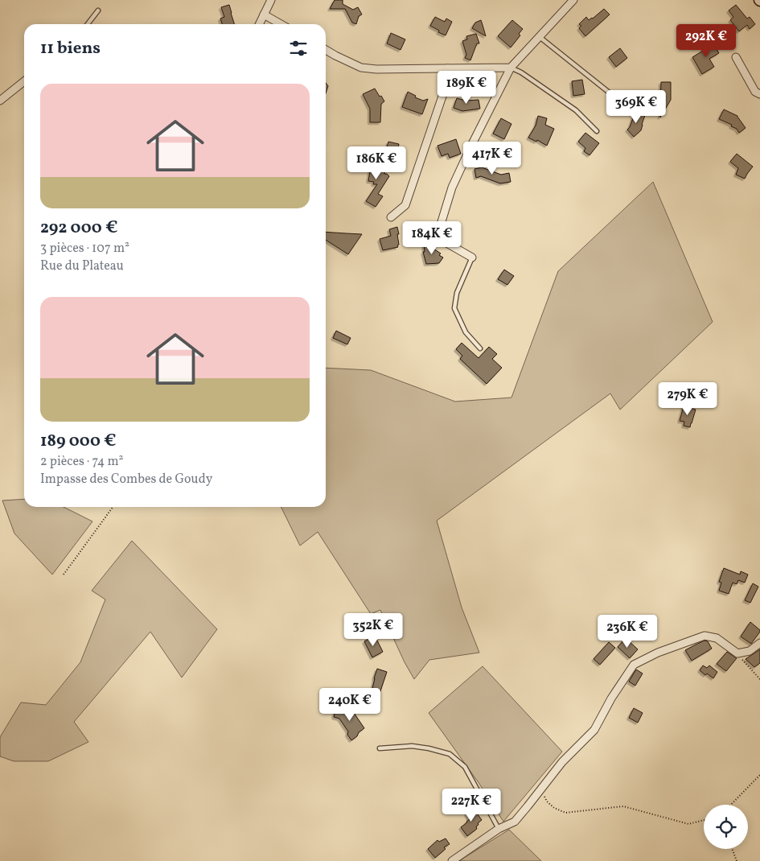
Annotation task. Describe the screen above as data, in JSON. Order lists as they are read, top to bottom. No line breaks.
{"page":{"price":["292K €","189K €","369K €","417K €","186K €","184K €","279K €","352K €","236K €","240K €","227K €"],"heading":"11 biens","list":[{"name":"292 000 €","note":"3 pièces · 107 m² · Rue du Plateau"},{"name":"189 000 €","note":"2 pièces · 74 m² · Impasse des Combes de Goudy"}]}}
